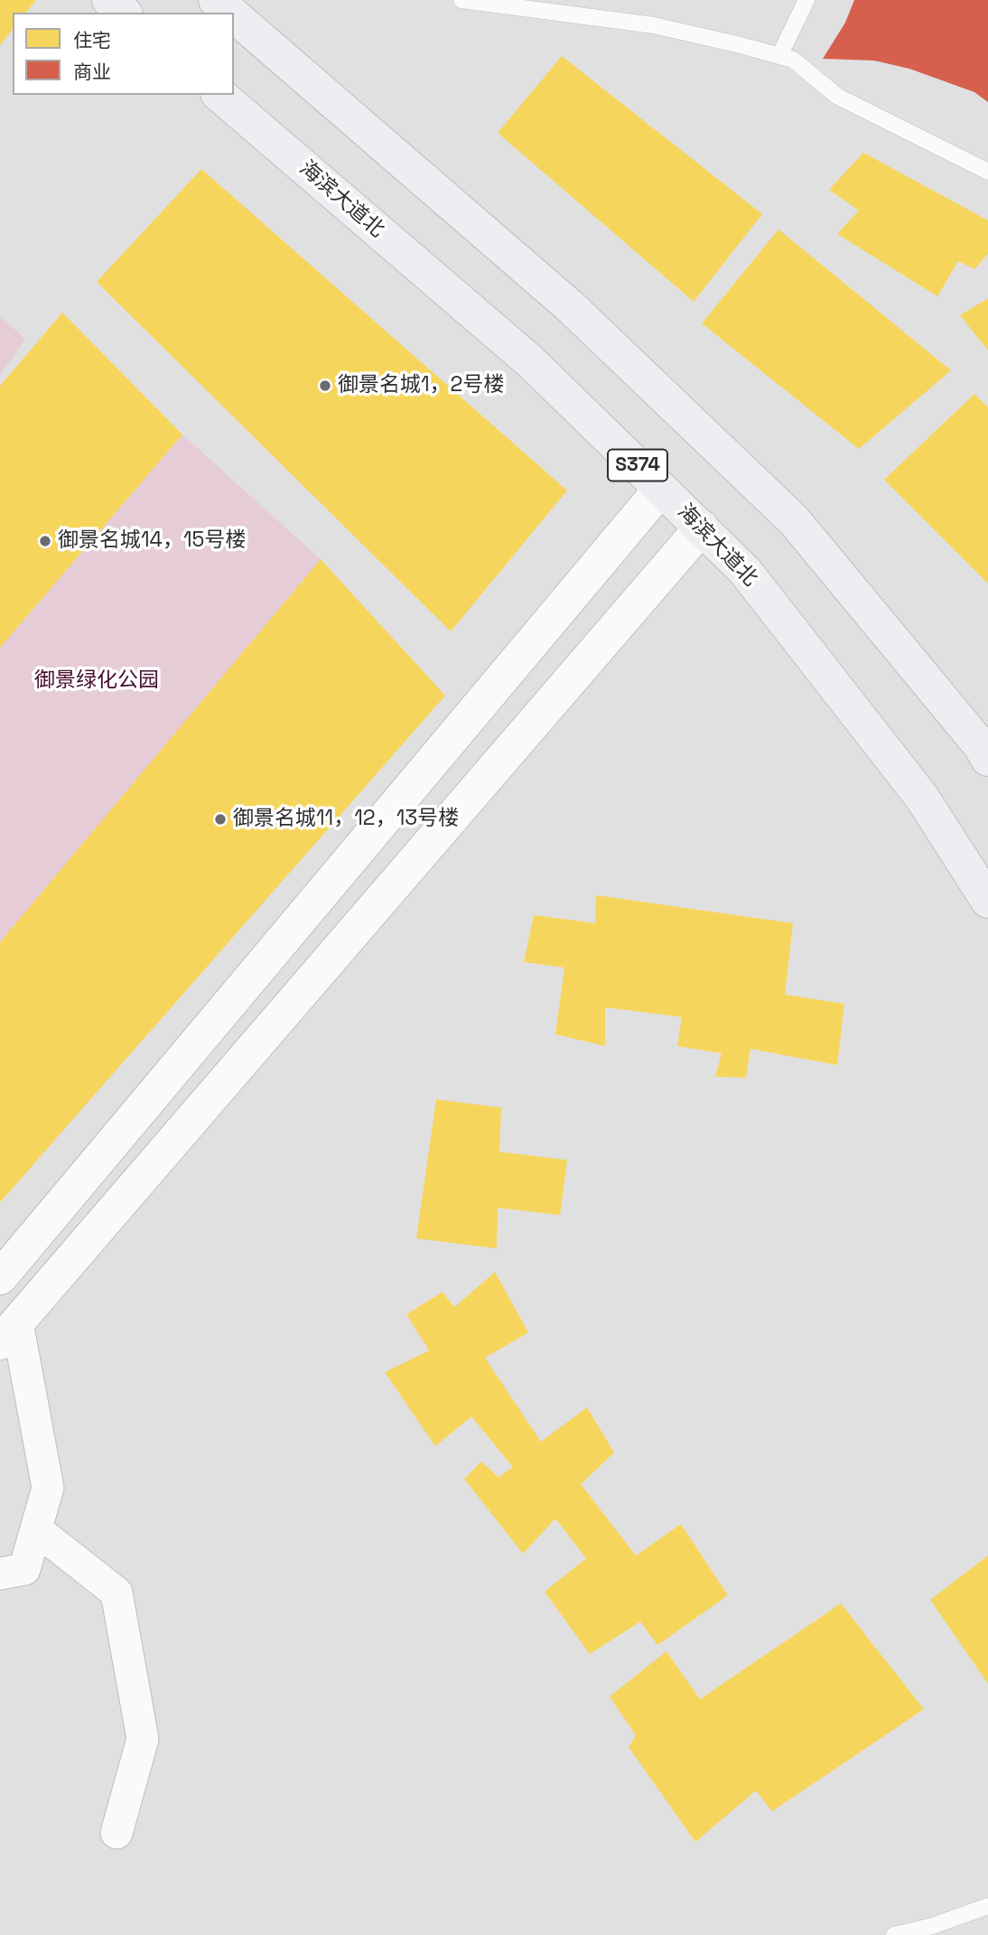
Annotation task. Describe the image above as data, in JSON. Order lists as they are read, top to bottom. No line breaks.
{"streets":{"main road":["海滨大道北","S374"]},"parks":["御景绿化公园"],"places":["御景名城1，2号楼","御景名城14，15号楼","御景名城11，12，13号楼"],"legend":["住宅","商业"]}
